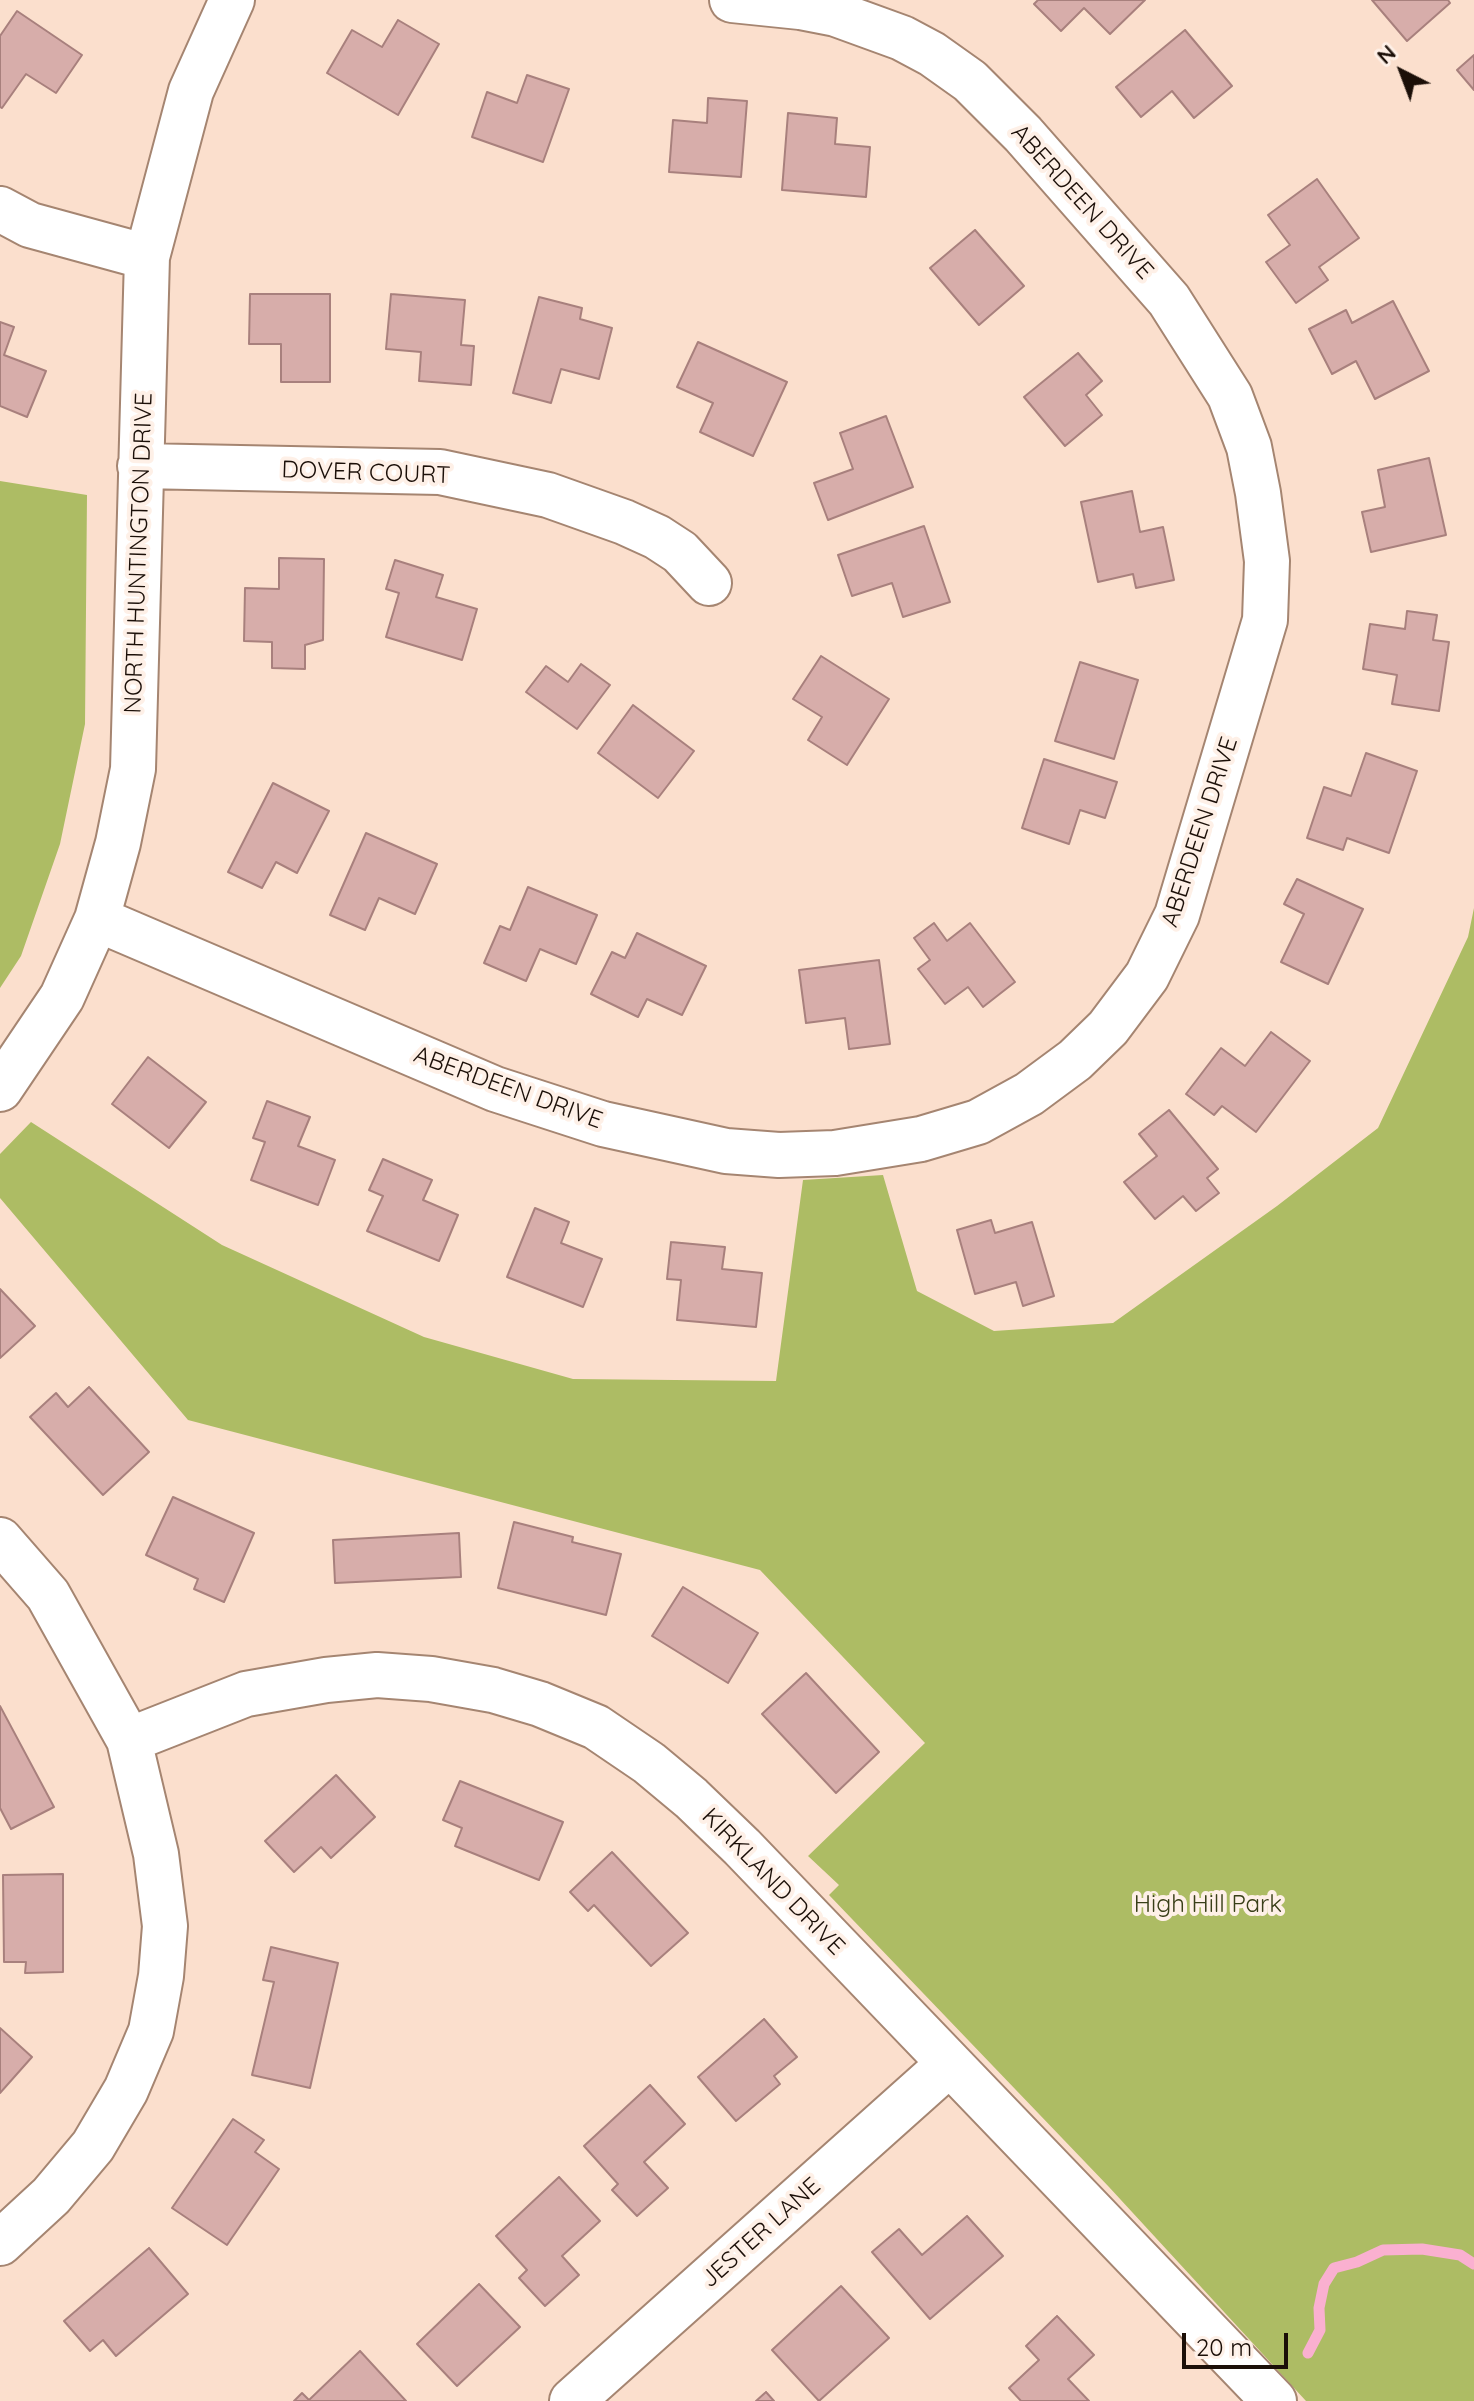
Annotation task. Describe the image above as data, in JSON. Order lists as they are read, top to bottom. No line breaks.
{"streets":{"street":["ABERDEEN DRIVE","DOVER COURT","NORTH HUNTINGTON DRIVE","KIRKLAND DRIVE","JESTER LANE"]},"crossings":[["ABERDEEN DRIVE","NORTH HUNTINGTON DRIVE"],["DOVER COURT","NORTH HUNTINGTON DRIVE"],["KIRKLAND DRIVE","JESTER LANE"]],"parks":["High Hill Park"],"scale_bar":"20 m","north":"top left"}
